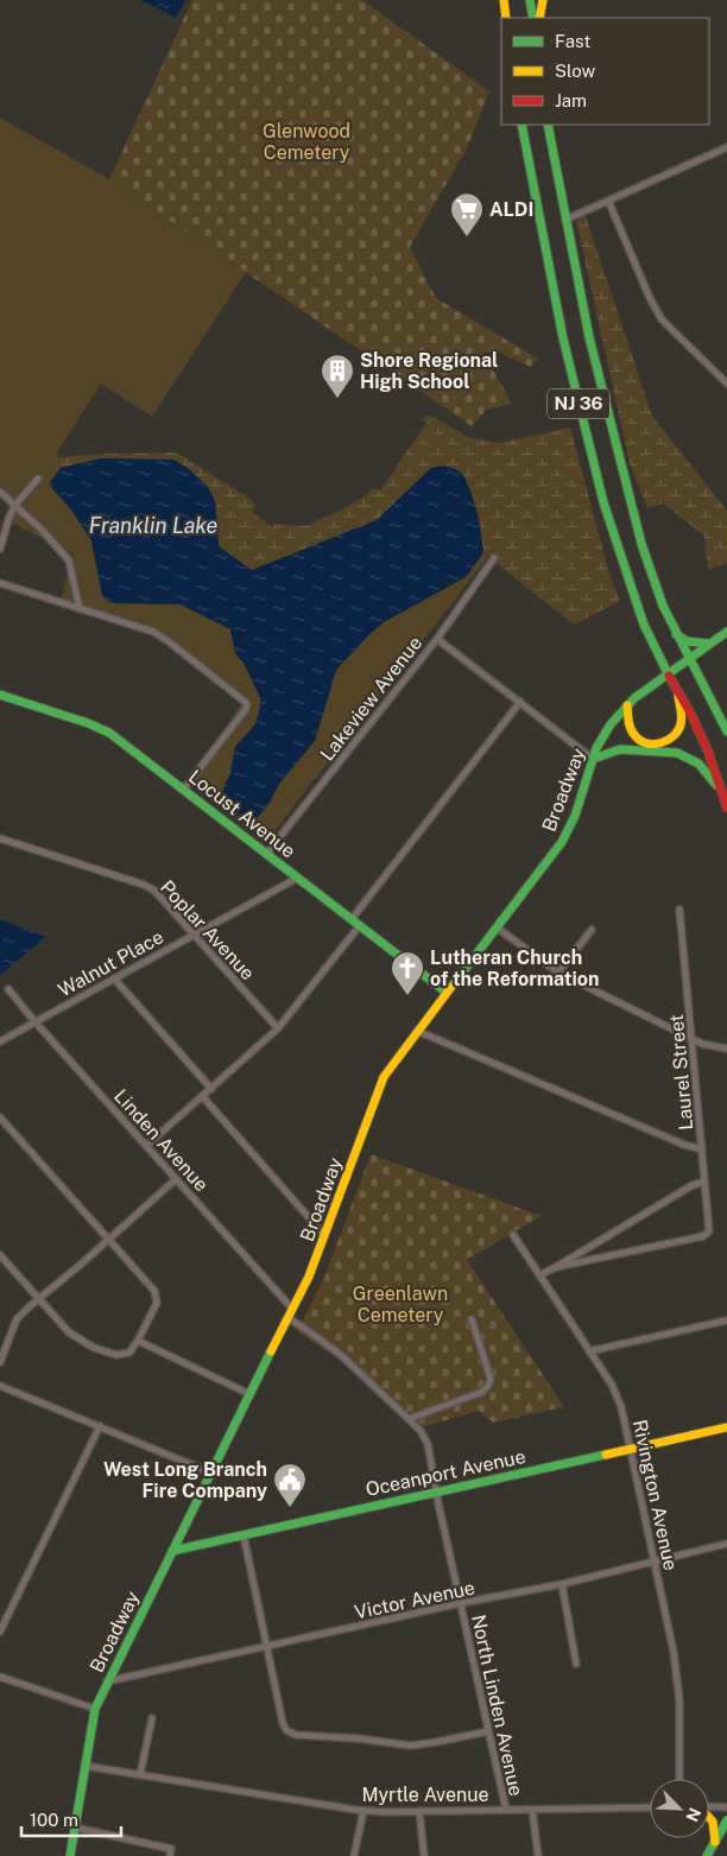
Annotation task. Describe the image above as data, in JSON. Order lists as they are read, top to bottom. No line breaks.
{"streets":{"main road":["NJ 36","Broadway","Locust Avenue","Oceanport Avenue"],"street":["Lakeview Avenue","Poplar Avenue","Walnut Place","Laurel Street","Linden Avenue","Rivington Avenue","Victor Avenue","North Linden Avenue","Myrtle Avenue"]},"crossings":[["NJ 36","Broadway"],["Lakeview Avenue","Locust Avenue"],["Broadway","Locust Avenue"],["Broadway","Linden Avenue"],["Broadway","Oceanport Avenue"],["Broadway","Victor Avenue"],["Broadway","North Linden Avenue"],["Broadway","Myrtle Avenue"],["Locust Avenue","Walnut Place"],["Poplar Avenue","Walnut Place"],["Walnut Place","Linden Avenue"],["Linden Avenue","North Linden Avenue"],["Oceanport Avenue","Rivington Avenue"],["Oceanport Avenue","North Linden Avenue"],["Rivington Avenue","Victor Avenue"],["Victor Avenue","North Linden Avenue"],["North Linden Avenue","Myrtle Avenue"]],"water":["Franklin Lake"],"parks":["Glenwood Cemetery","Greenlawn Cemetery"],"places":{"supermarket":["ALDI"],"building":["Shore Regional High School"],"church":["Lutheran Church of the Reformation"],"public building":["West Long Branch Fire Company"]},"legend":["Fast","Slow","Jam"],"scale_bar":"100 m","north":"bottom right"}
